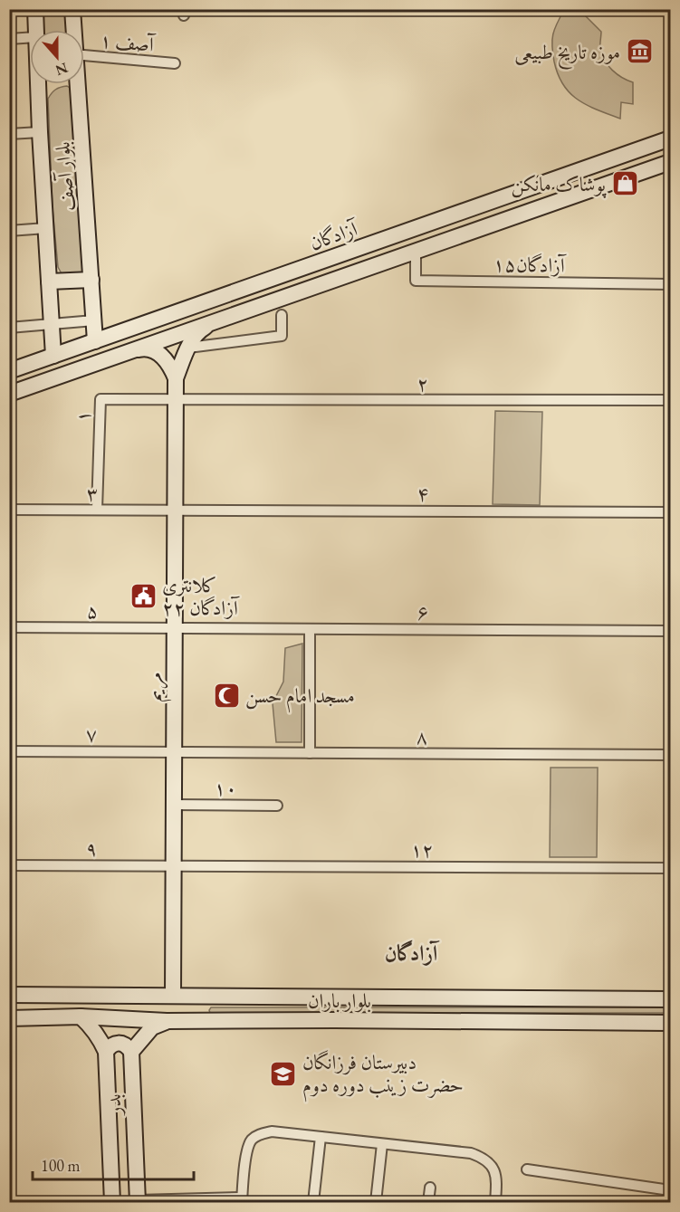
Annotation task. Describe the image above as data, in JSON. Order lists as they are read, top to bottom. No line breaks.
{"streets":{"street":["۱ آصف","بلوار آصف","آزادگان","آزادگان۱۵","۲","۱","۳","۴","۵","۶","مریم","۷","۸","۱۰","۹","۱۲","بلوار باران","بدر"]},"crossings":[["بلوار آصف","آزادگان"],["آزادگان","آزادگان۱۵"],["۲","۱"],["۲","مریم"],["۱","۳"],["۱","مریم"],["۳","۴"],["۳","مریم"],["۴","مریم"],["۵","۶"],["۵","مریم"],["۶","مریم"],["مریم","۷"],["مریم","۸"],["مریم","۱۰"],["مریم","۹"],["مریم","۱۲"],["مریم","بلوار باران"],["۷","۸"],["۹","۱۲"],["بلوار باران","بدر"]],"districts":["آزادگان"],"places":{"museum":["موزه تاریخ طبیعی"],"shop":["پوشاک مانکن"],"public building":["کلانتری ۲۲ آزادگان"],"mosque":["مسجد امام حسن"],"school or university":["دبیرستان فرزانگان حضرت زینب دوره دوم"]},"scale_bar":"100 m","north":"bottom"}
